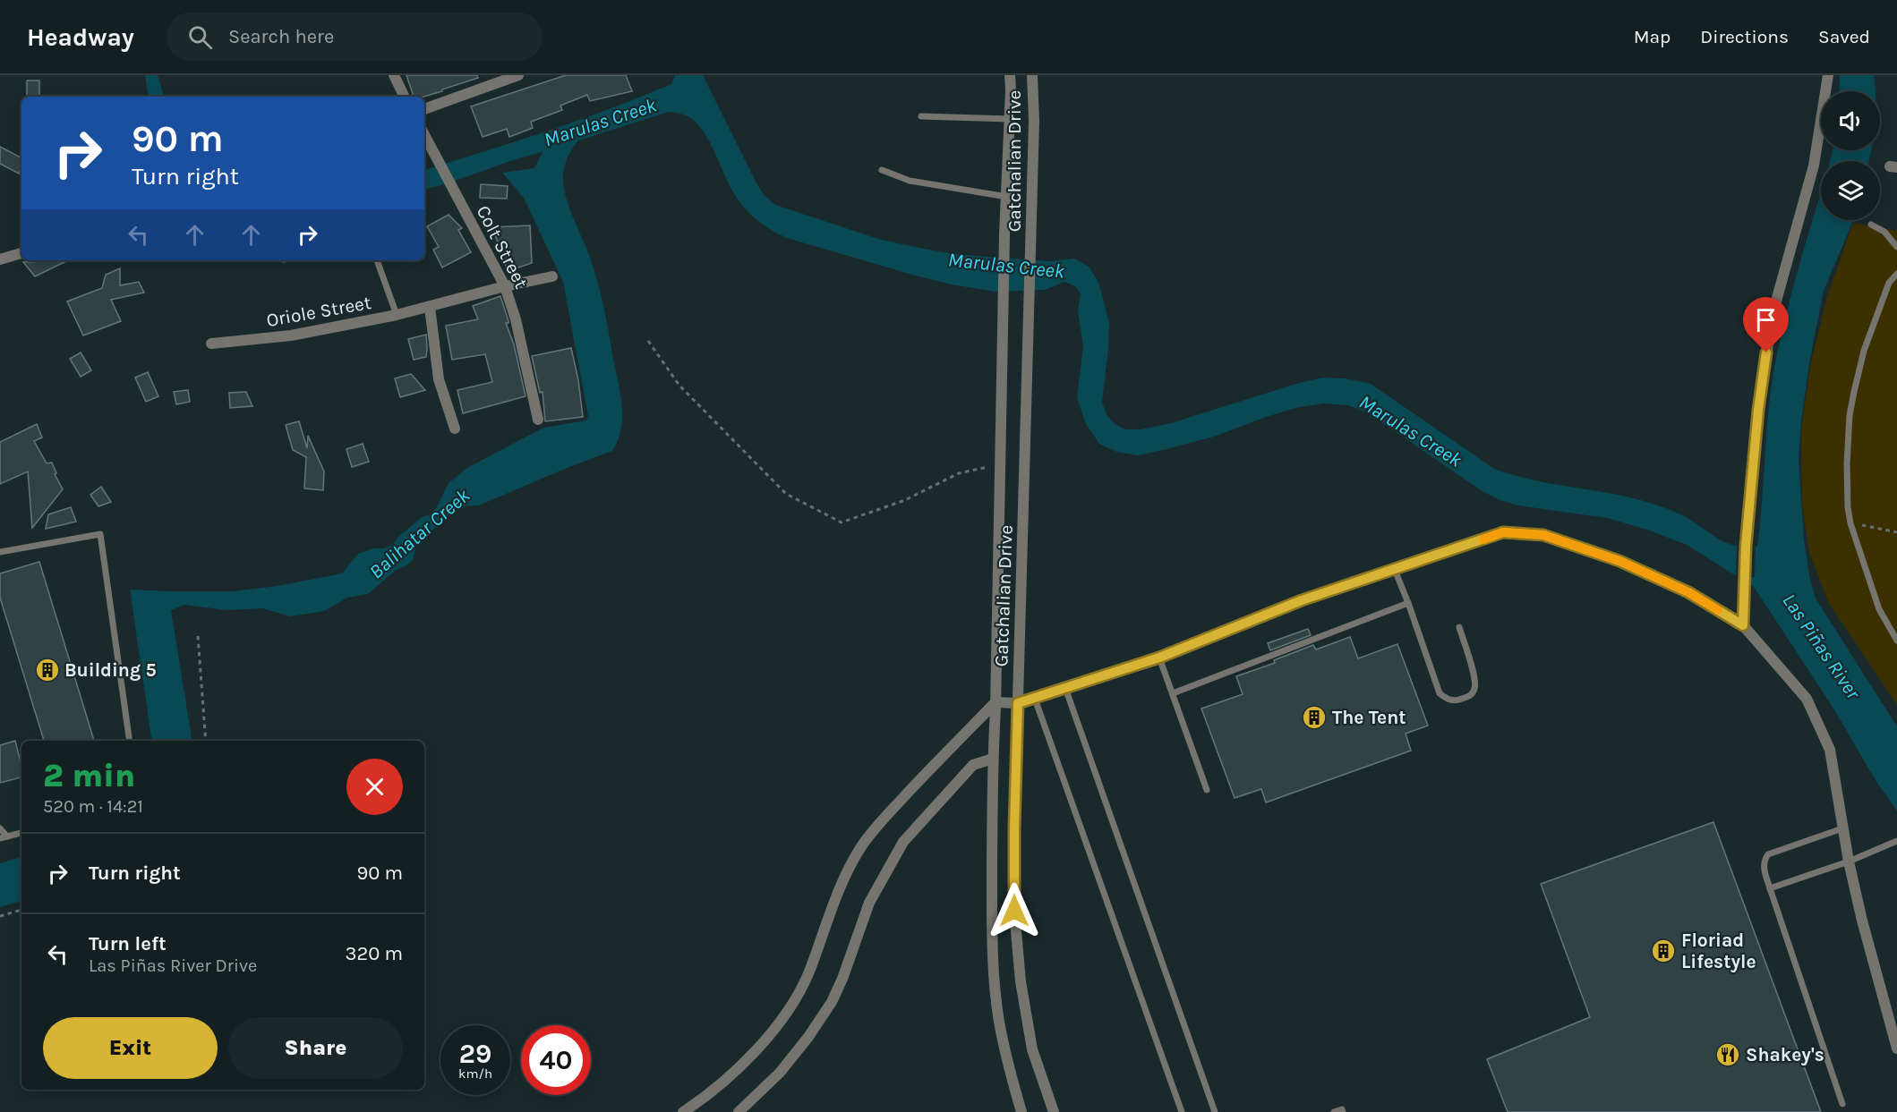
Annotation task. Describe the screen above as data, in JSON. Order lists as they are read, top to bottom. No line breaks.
{"streets":{"street":["Gatchalian Drive","Colt Street","Oriole Street"]},"crossings":[["Colt Street","Oriole Street"]],"water":["Marulas Creek","Balihatar Creek","Las Piñas River"],"places":{"building":["Building 5","The Tent","Floriad Lifestyle"],"restaurant":["Shakey's"]},"page":{"header":"Headway","search":"Search here","nav":["Map","Directions","Saved"],"turn":["90 m","Turn right"],"heading":["2 min","520 m · 14:21"],"list":[{"name":"Turn right","value":"90 m"},{"name":"Turn left","note":"Las Piñas River Drive","value":"320 m"}],"buttons":["Exit","Share"],"speed":"29 km/h","limit":"40"}}
